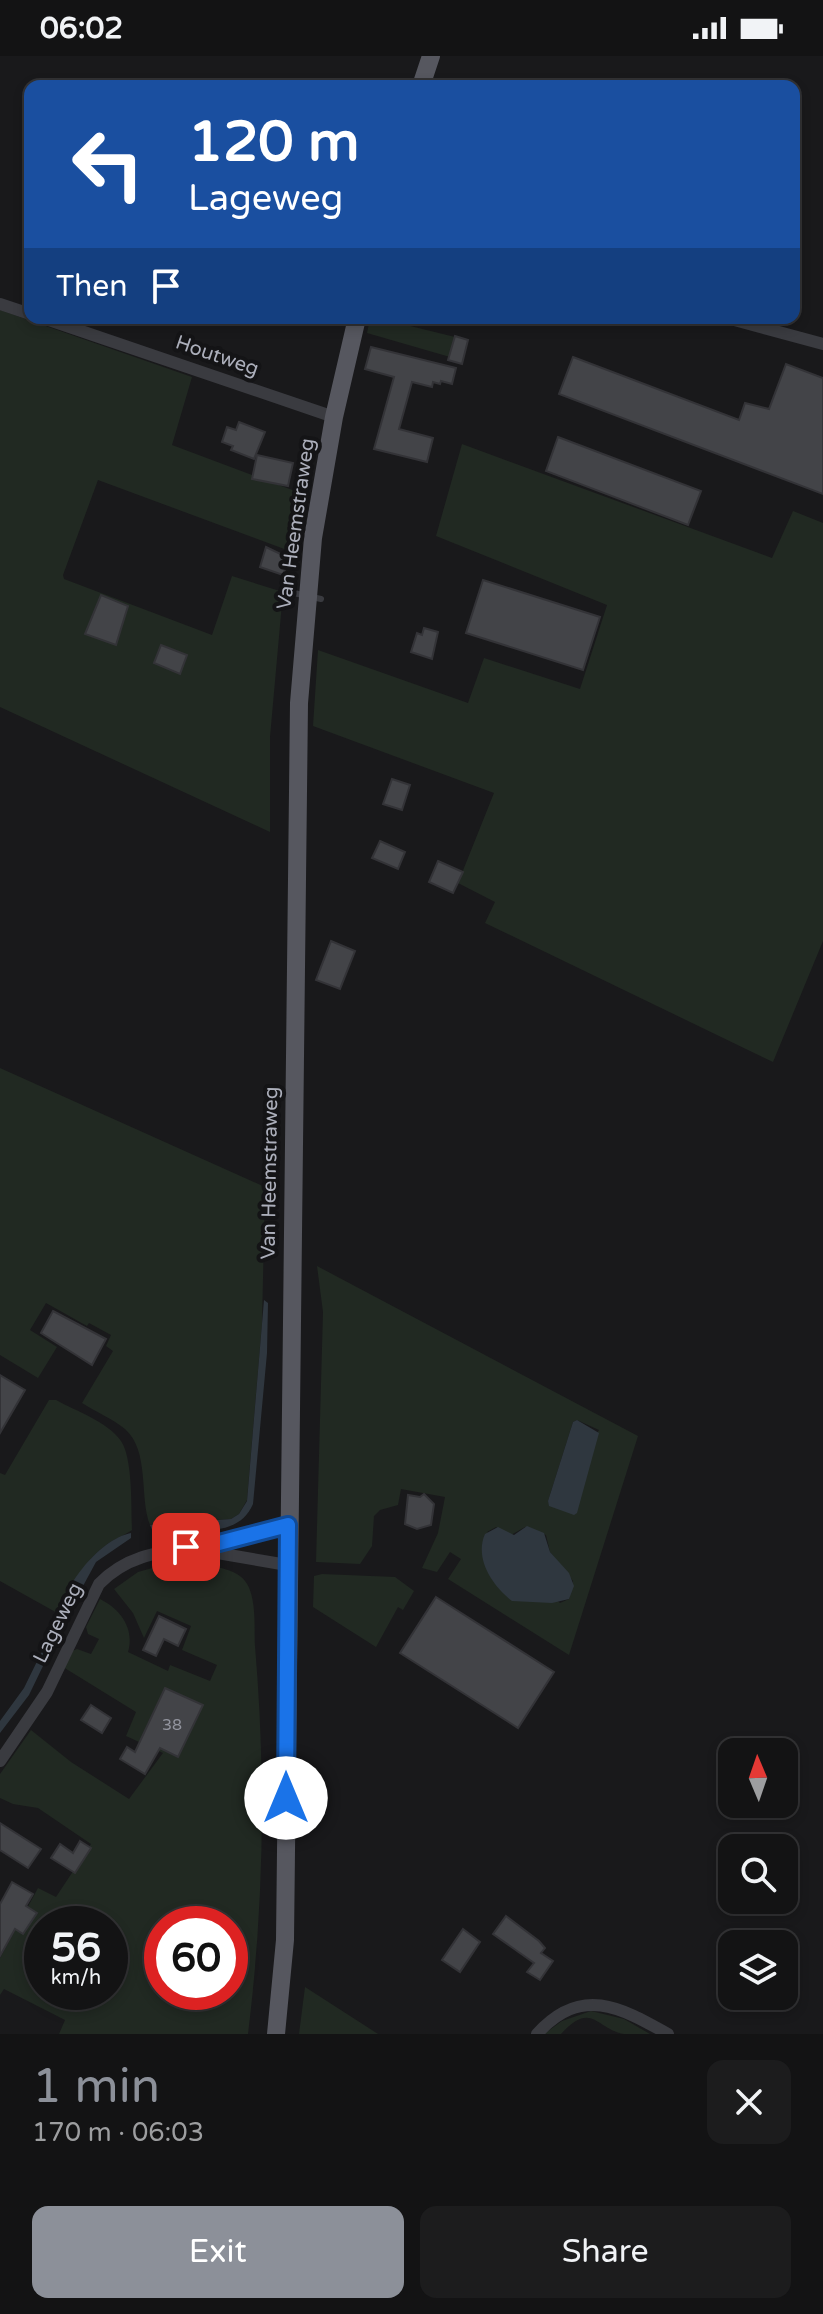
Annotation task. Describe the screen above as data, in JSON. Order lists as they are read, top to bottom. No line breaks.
{"streets":{"main road":["Van Heemstraweg"],"street":["Houtweg","Lageweg"]},"crossings":[["Houtweg","Van Heemstraweg"],["Van Heemstraweg","Lageweg"]],"house_numbers":["38"],"north":"top","page":{"status":"06:02","turn":["120 m","Lageweg"],"then":"Then","speed":"56 km/h","limit":"60","heading":["1 min","170 m · 06:03"],"buttons":["Exit","Share"]}}
